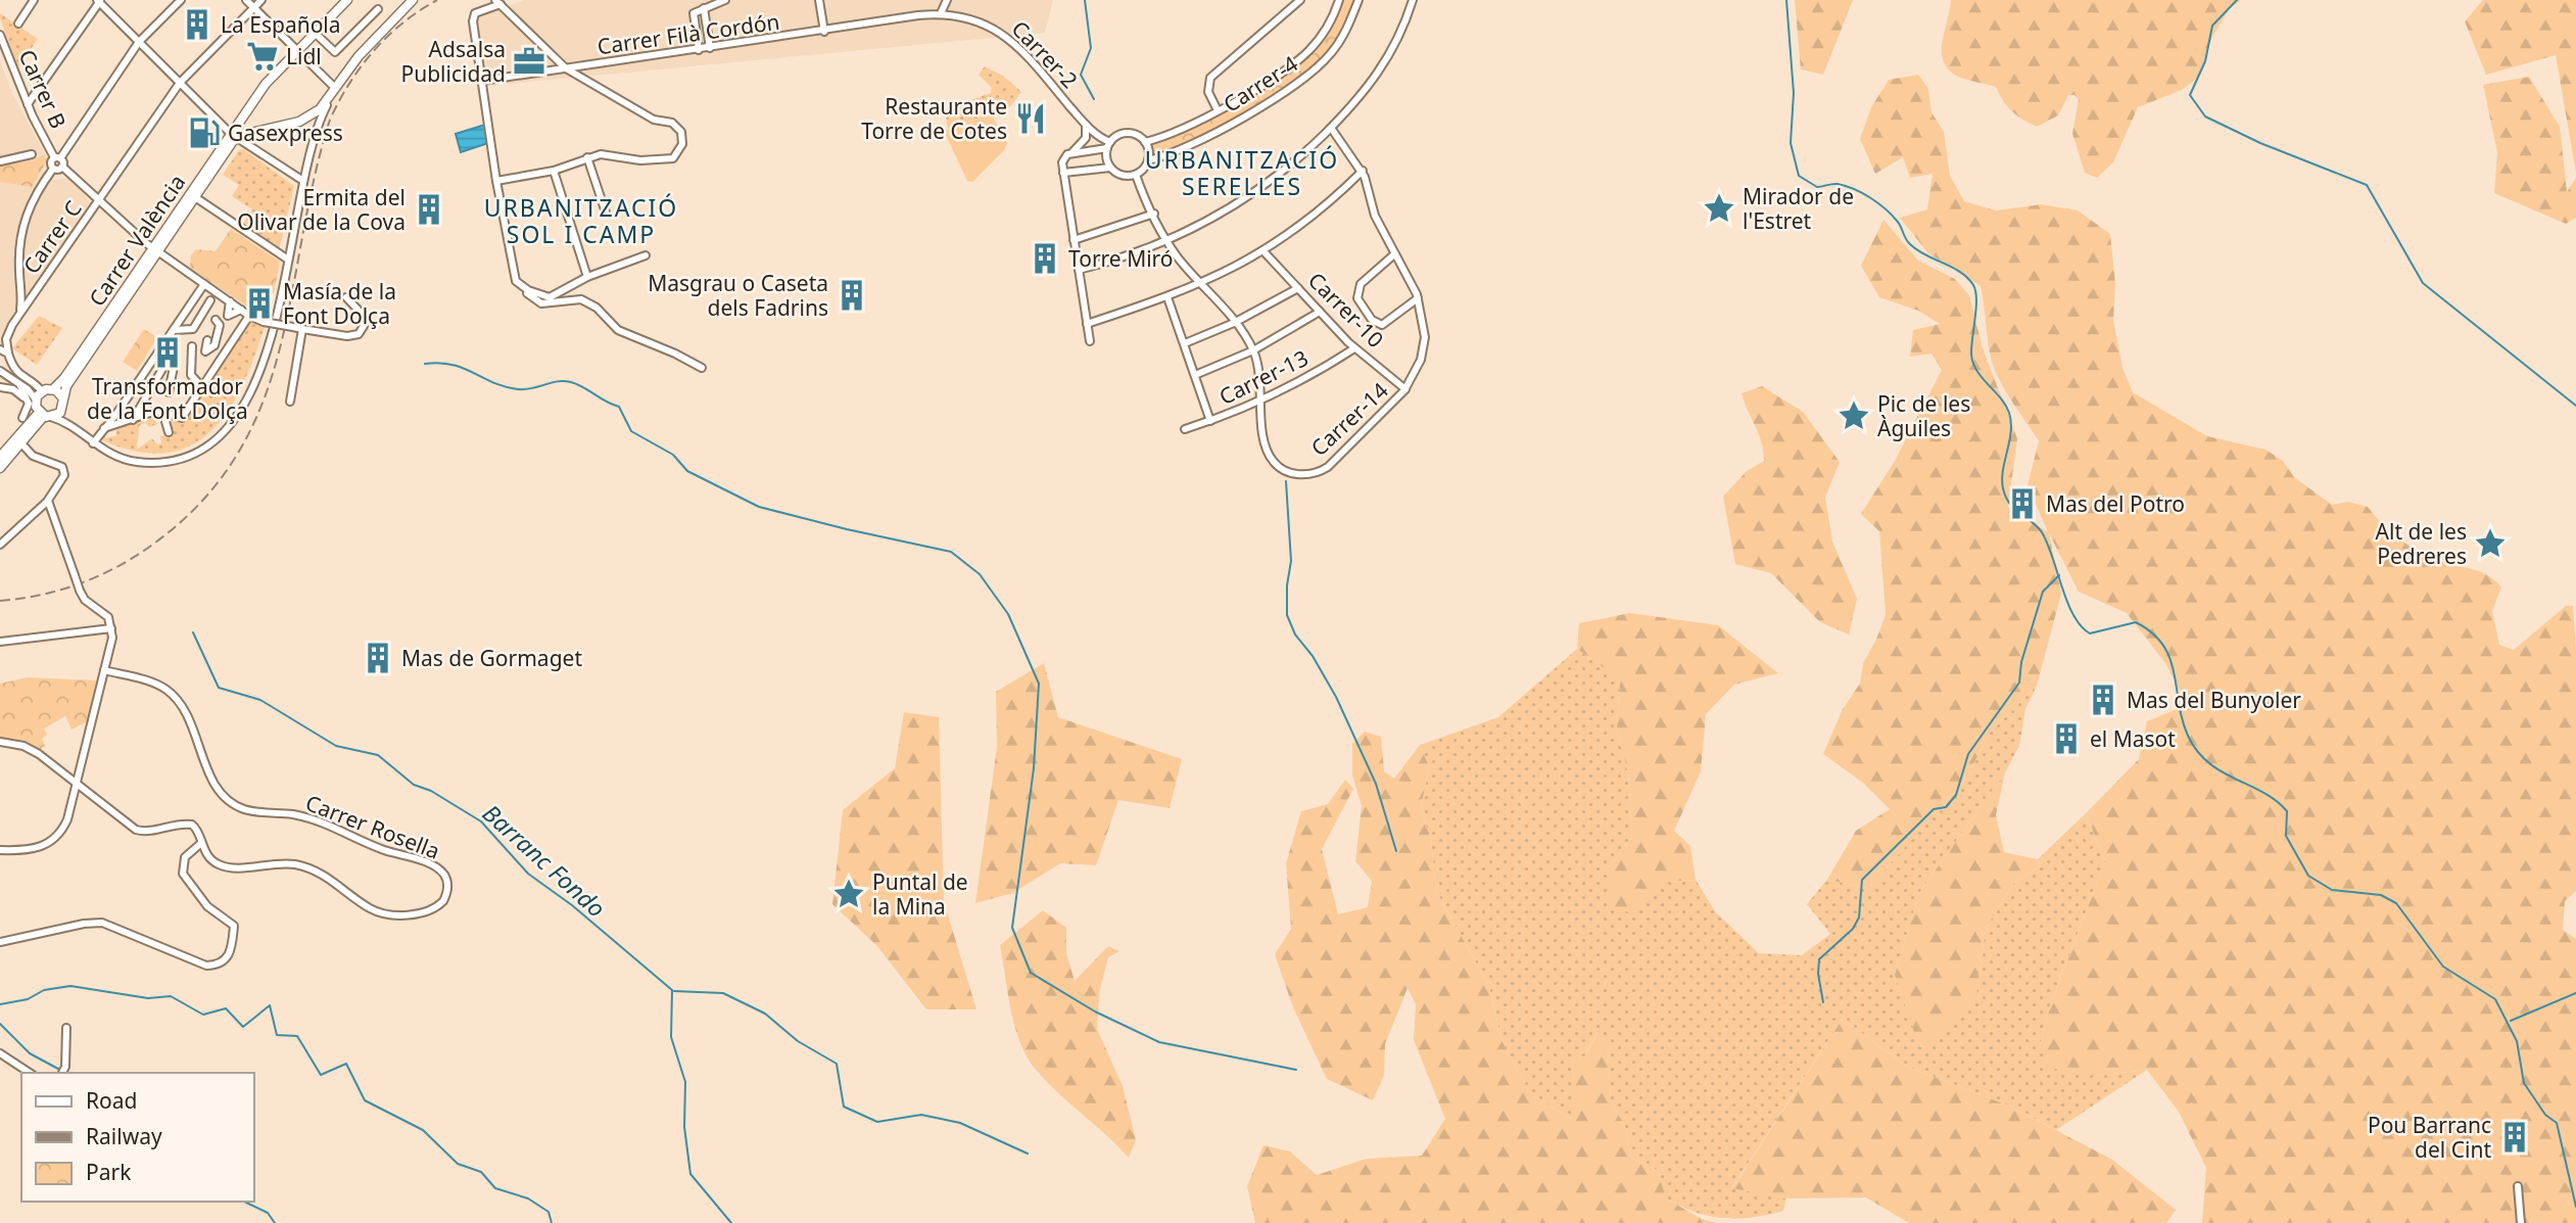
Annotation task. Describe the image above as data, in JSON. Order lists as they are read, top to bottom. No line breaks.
{"streets":{"main road":["Carrer València"],"street":["Carrer Filà Cordón","Carrer-2","Carrer-4","Carrer B","Carrer C","Carrer-10","Carrer-13","Carrer-14","Carrer Rosella"]},"crossings":[["Carrer Filà Cordón","Carrer-2"],["Carrer-2","Carrer-4"],["Carrer-2","Carrer-14"],["Carrer-4","Carrer-14"],["Carrer-10","Carrer-13"],["Carrer-10","Carrer-14"],["Carrer-13","Carrer-14"]],"districts":["URBANITZACIÓ SERELLES","URBANITZACIÓ SOL I CAMP"],"water":["Barranc Fondo"],"places":{"building":["La Española","Ermita del Olivar de la Cova","Torre Miró","Masgrau o Caseta dels Fadrins","Masía de la Font Dolça","Transformador de la Font Dolça","Mas del Potro","Mas de Gormaget","Mas del Bunyoler","el Masot","Pou Barranc del Cint"],"supermarket":["Lidl"],"office":["Adsalsa Publicidad"],"restaurant":["Restaurante Torre de Cotes"],"fuel station":["Gasexpress"],"place":["Mirador de l'Estret","Pic de les Àguiles","Alt de les Pedreres","Puntal de la Mina"]},"legend":["Road","Railway","Park"]}
